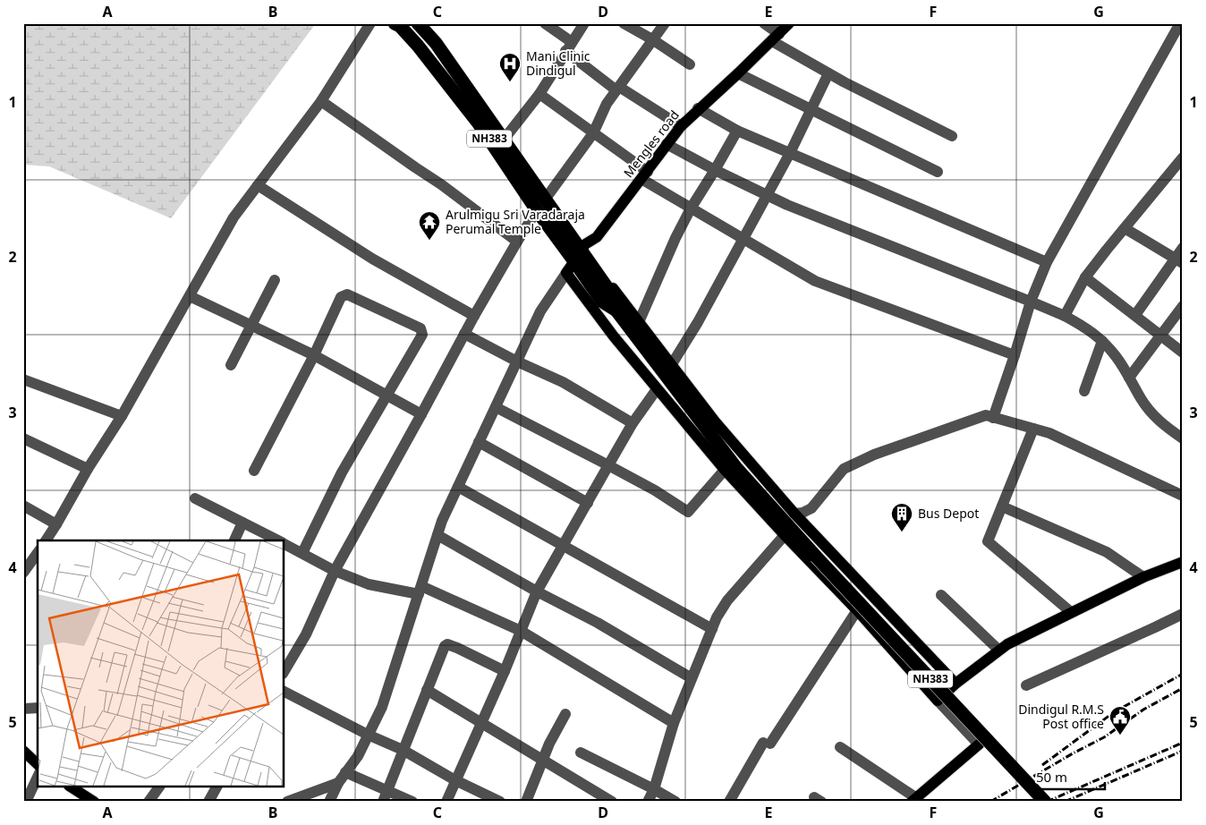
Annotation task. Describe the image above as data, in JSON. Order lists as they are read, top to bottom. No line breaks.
{"streets":{"highway":["NH383"],"main road":["Mengles road"]},"crossings":[["NH383","Mengles road"]],"places":{"hospital":["Mani Clinic Dindigul"],"temple":["Arulmigu Sri Varadaraja Perumal Temple"],"building":["Bus Depot"],"public building":["Dindigul R.M.S Post office"]},"scale_bar":"50 m","grid":{"columns":["A","B","C","D","E","F","G"],"rows":["1","2","3","4","5"]}}
